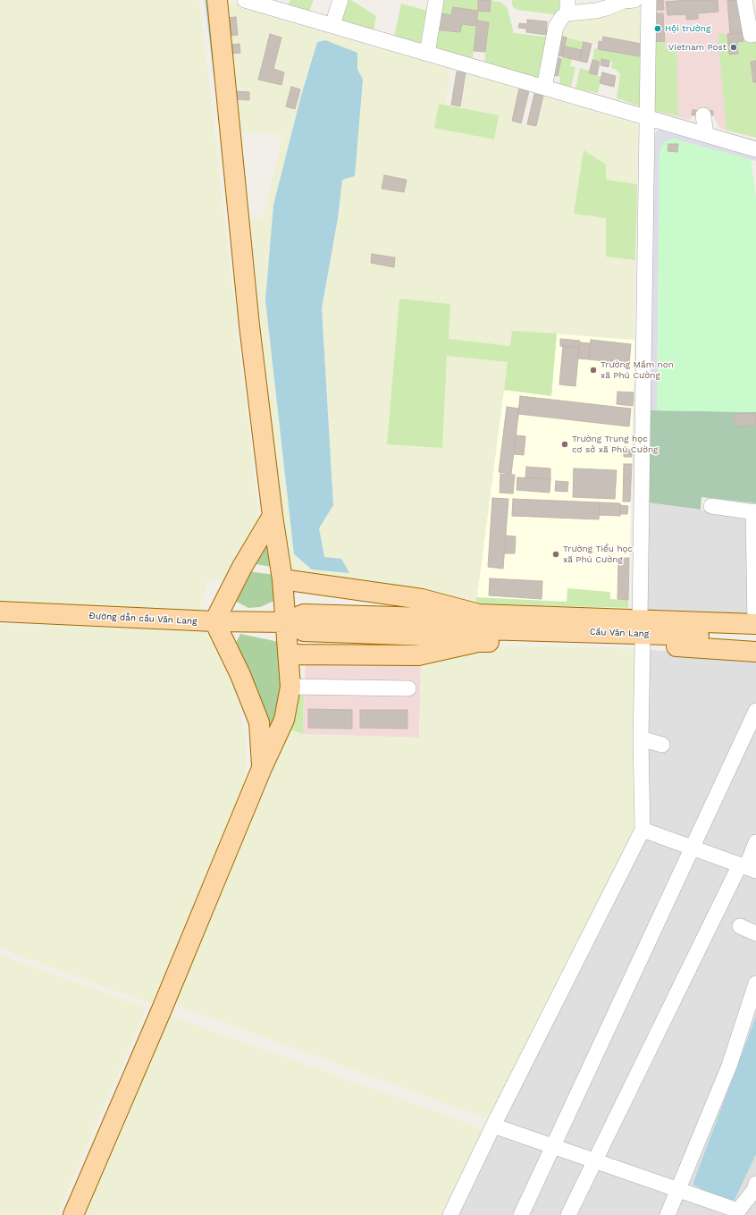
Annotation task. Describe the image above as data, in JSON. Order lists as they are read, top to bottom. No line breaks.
{"streets":{"main road":["Đường dẫn cầu Văn Lang","Cầu Văn Lang"]},"places":["Hội trường","Vietnam Post","Trường Mầm non xã Phú Cường","Trường Trung học cơ sở xã Phú Cường","Trường Tiểu học xã Phú Cường"]}
